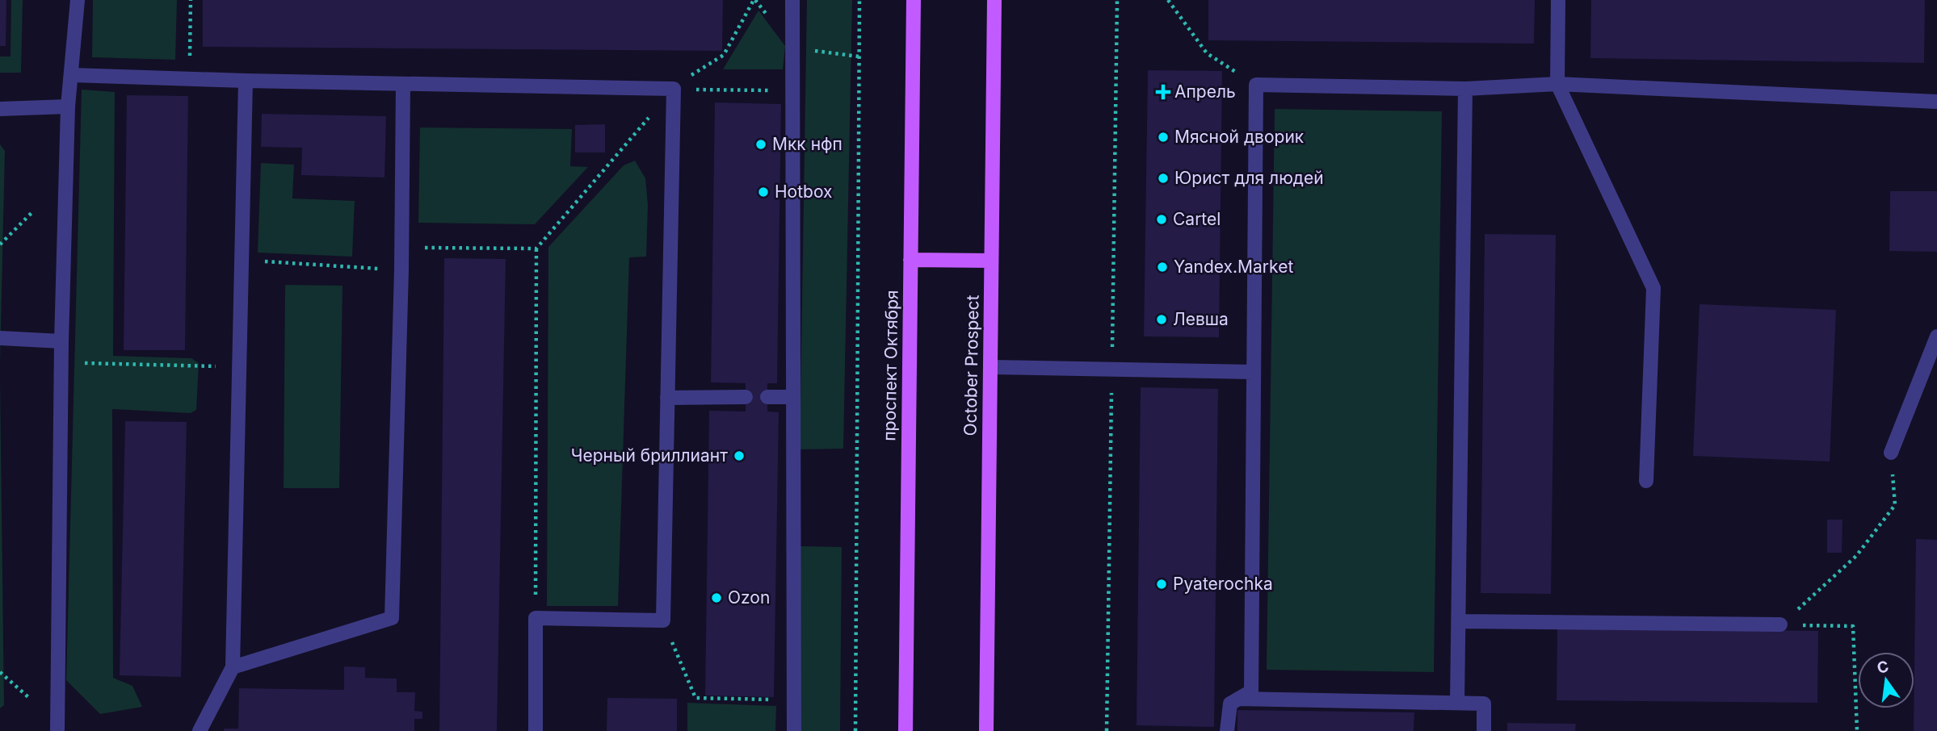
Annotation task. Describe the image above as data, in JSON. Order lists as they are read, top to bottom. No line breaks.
{"streets":{"main road":["проспект Октября","October Prospect"]},"places":{"health":["Апрель"],"other":["Мясной дворик","Мкк нфп","Юрист для людей","Hotbox","Cartel","Yandex.Market","Левша","Черный бриллиант","Pyaterochka","Ozon"]},"north":"top"}
